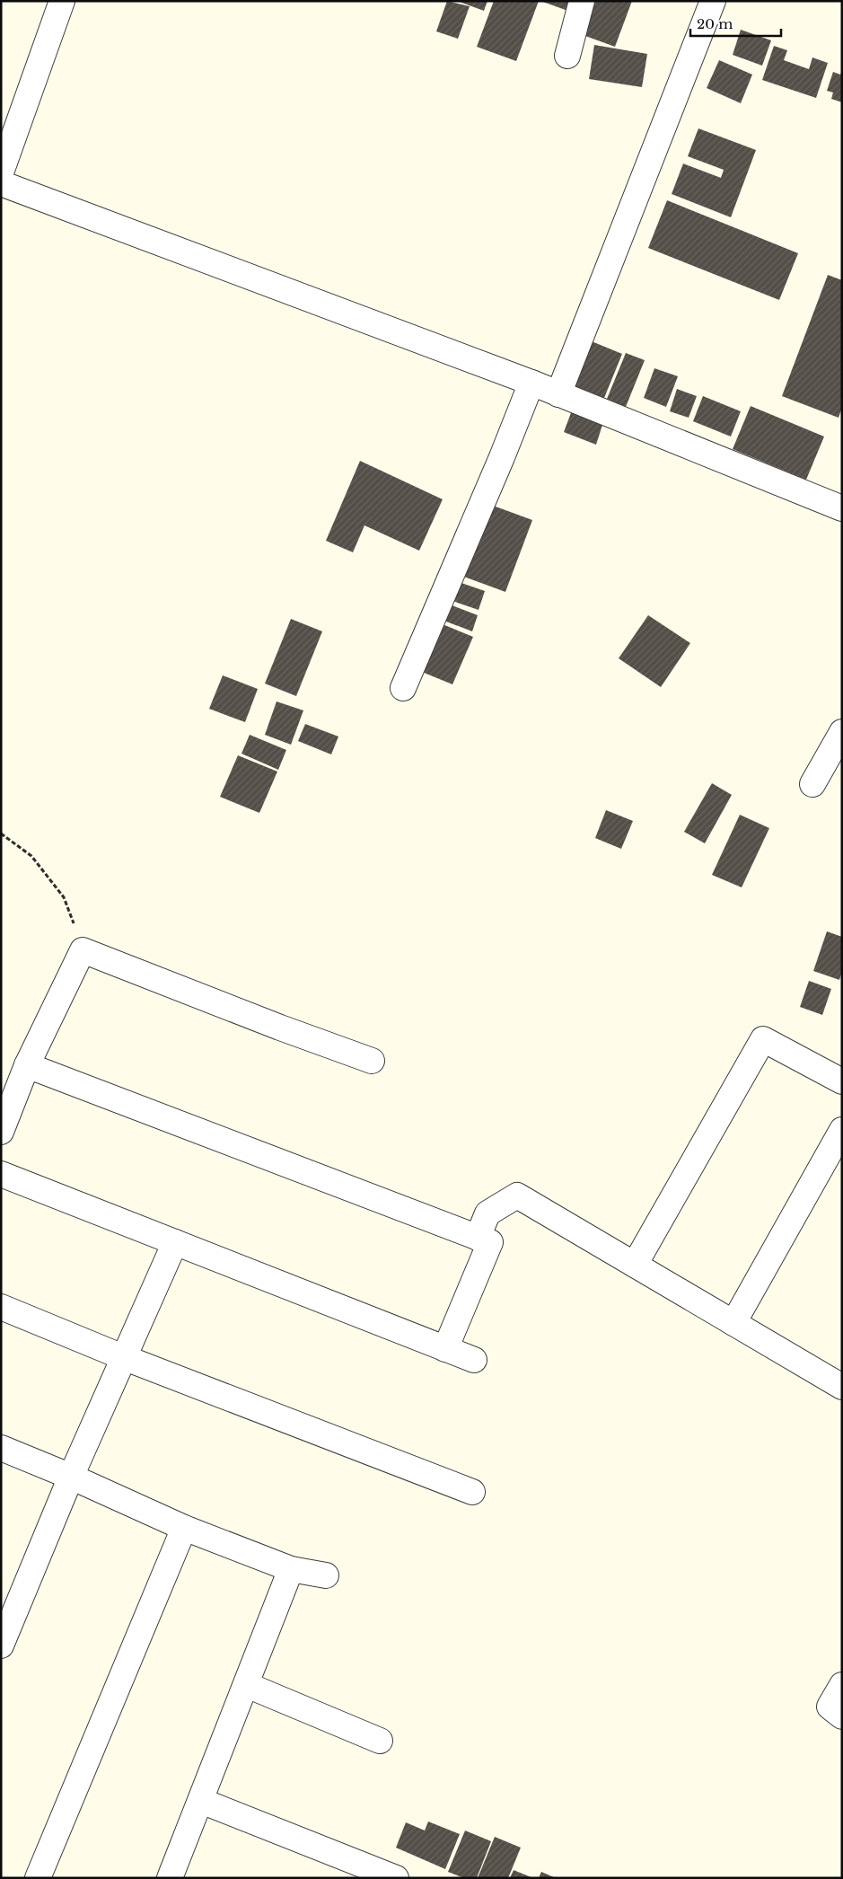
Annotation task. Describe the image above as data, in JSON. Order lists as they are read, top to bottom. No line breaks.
{"scale_bar":"20 m"}
